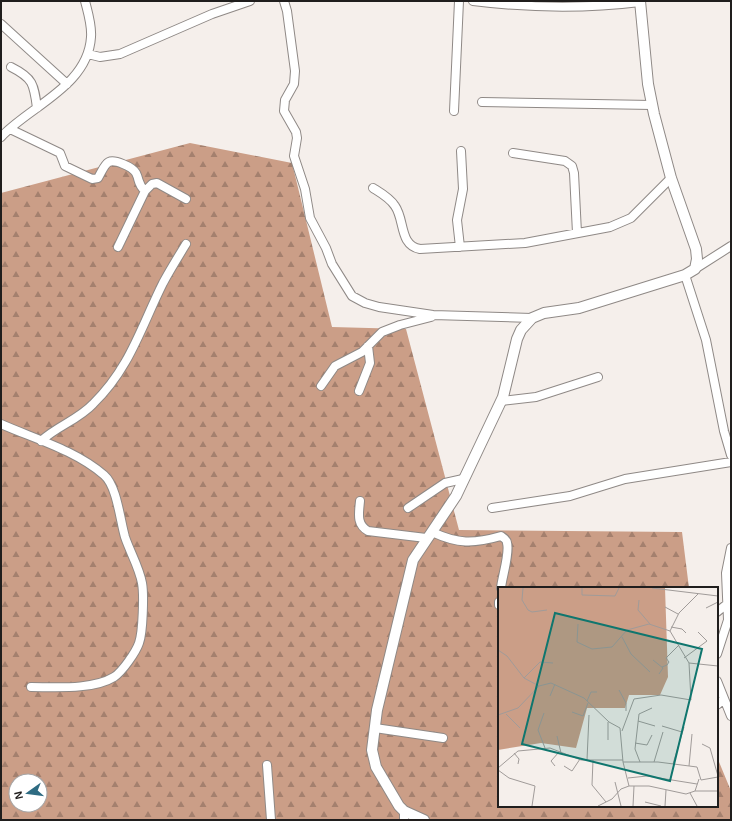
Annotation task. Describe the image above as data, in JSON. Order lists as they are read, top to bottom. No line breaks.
{"north":"left"}
